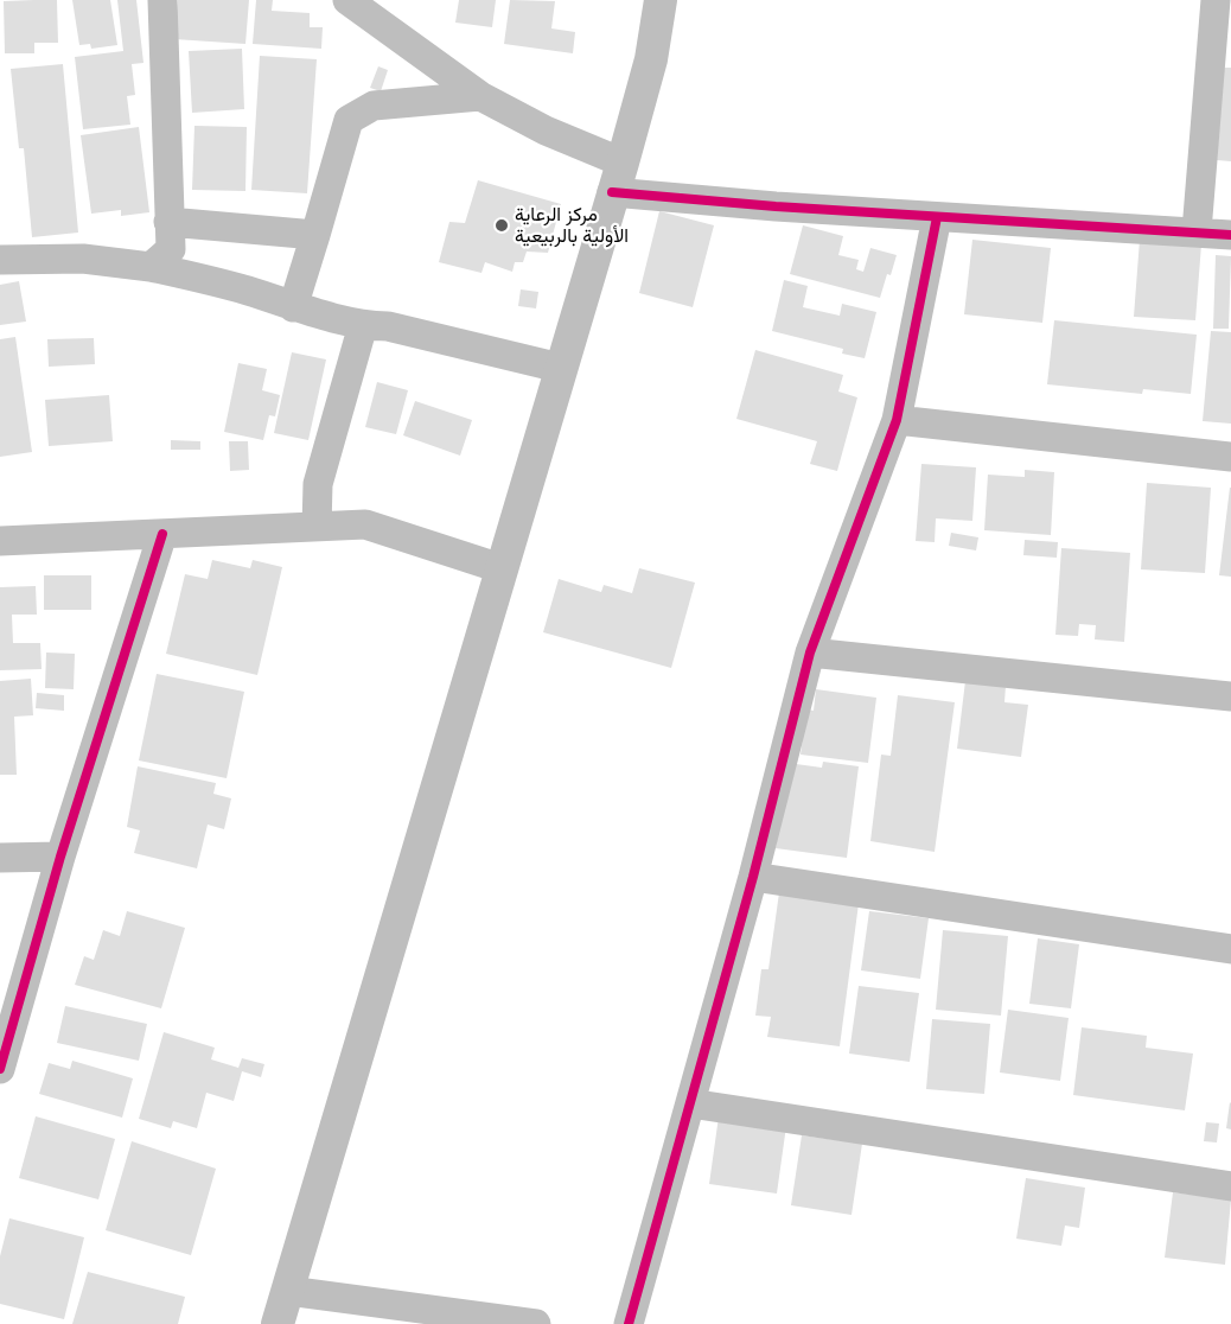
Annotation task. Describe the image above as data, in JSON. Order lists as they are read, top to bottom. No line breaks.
{"places":["مركز الرعاية الأولية بالربيعية"]}
